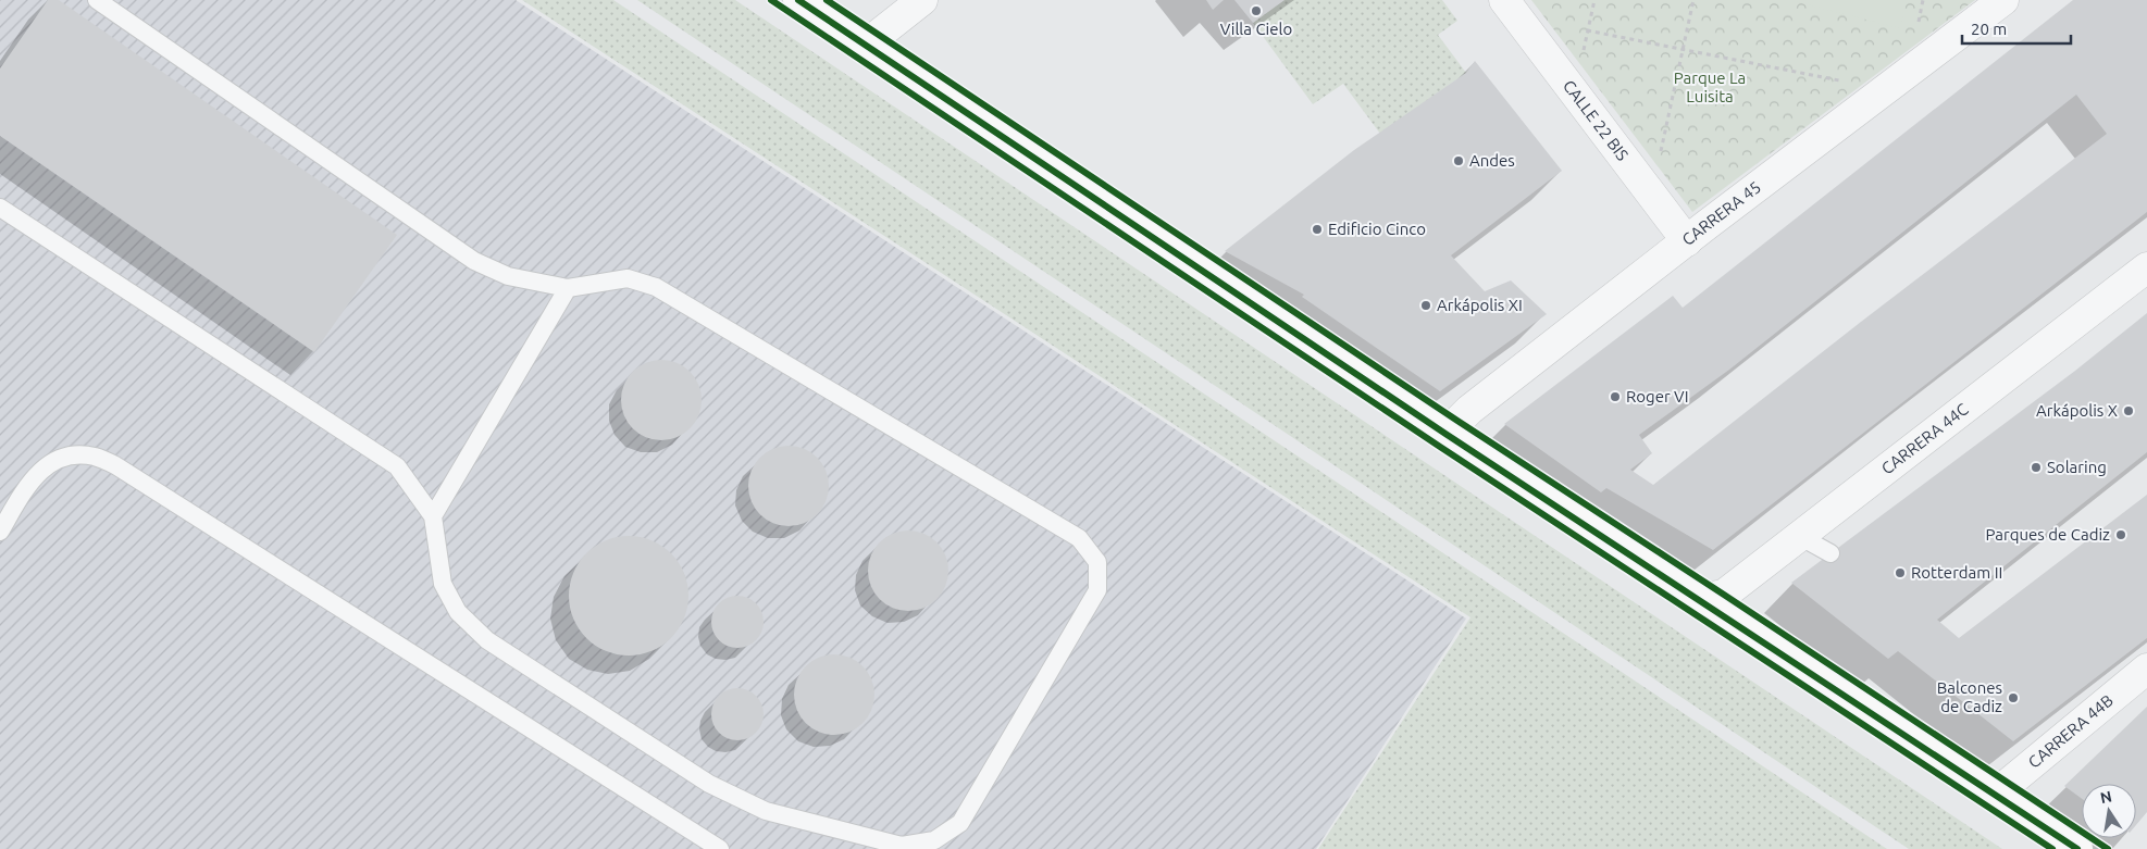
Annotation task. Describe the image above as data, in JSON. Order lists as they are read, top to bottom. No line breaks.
{"streets":{"street":["CALLE 22 BIS","CARRERA 45","CARRERA 44C","CARRERA 44B"]},"crossings":[["CALLE 22 BIS","CARRERA 45"]],"parks":["Parque La Luisita"],"places":["Villa Cielo","Andes","Edificio Cinco","Arkápolis XI","Roger VI","Arkápolis X","Solaring","Parques de Cadiz","Rotterdam II","Balcones de Cadiz"],"scale_bar":"20 m","north":"top"}
